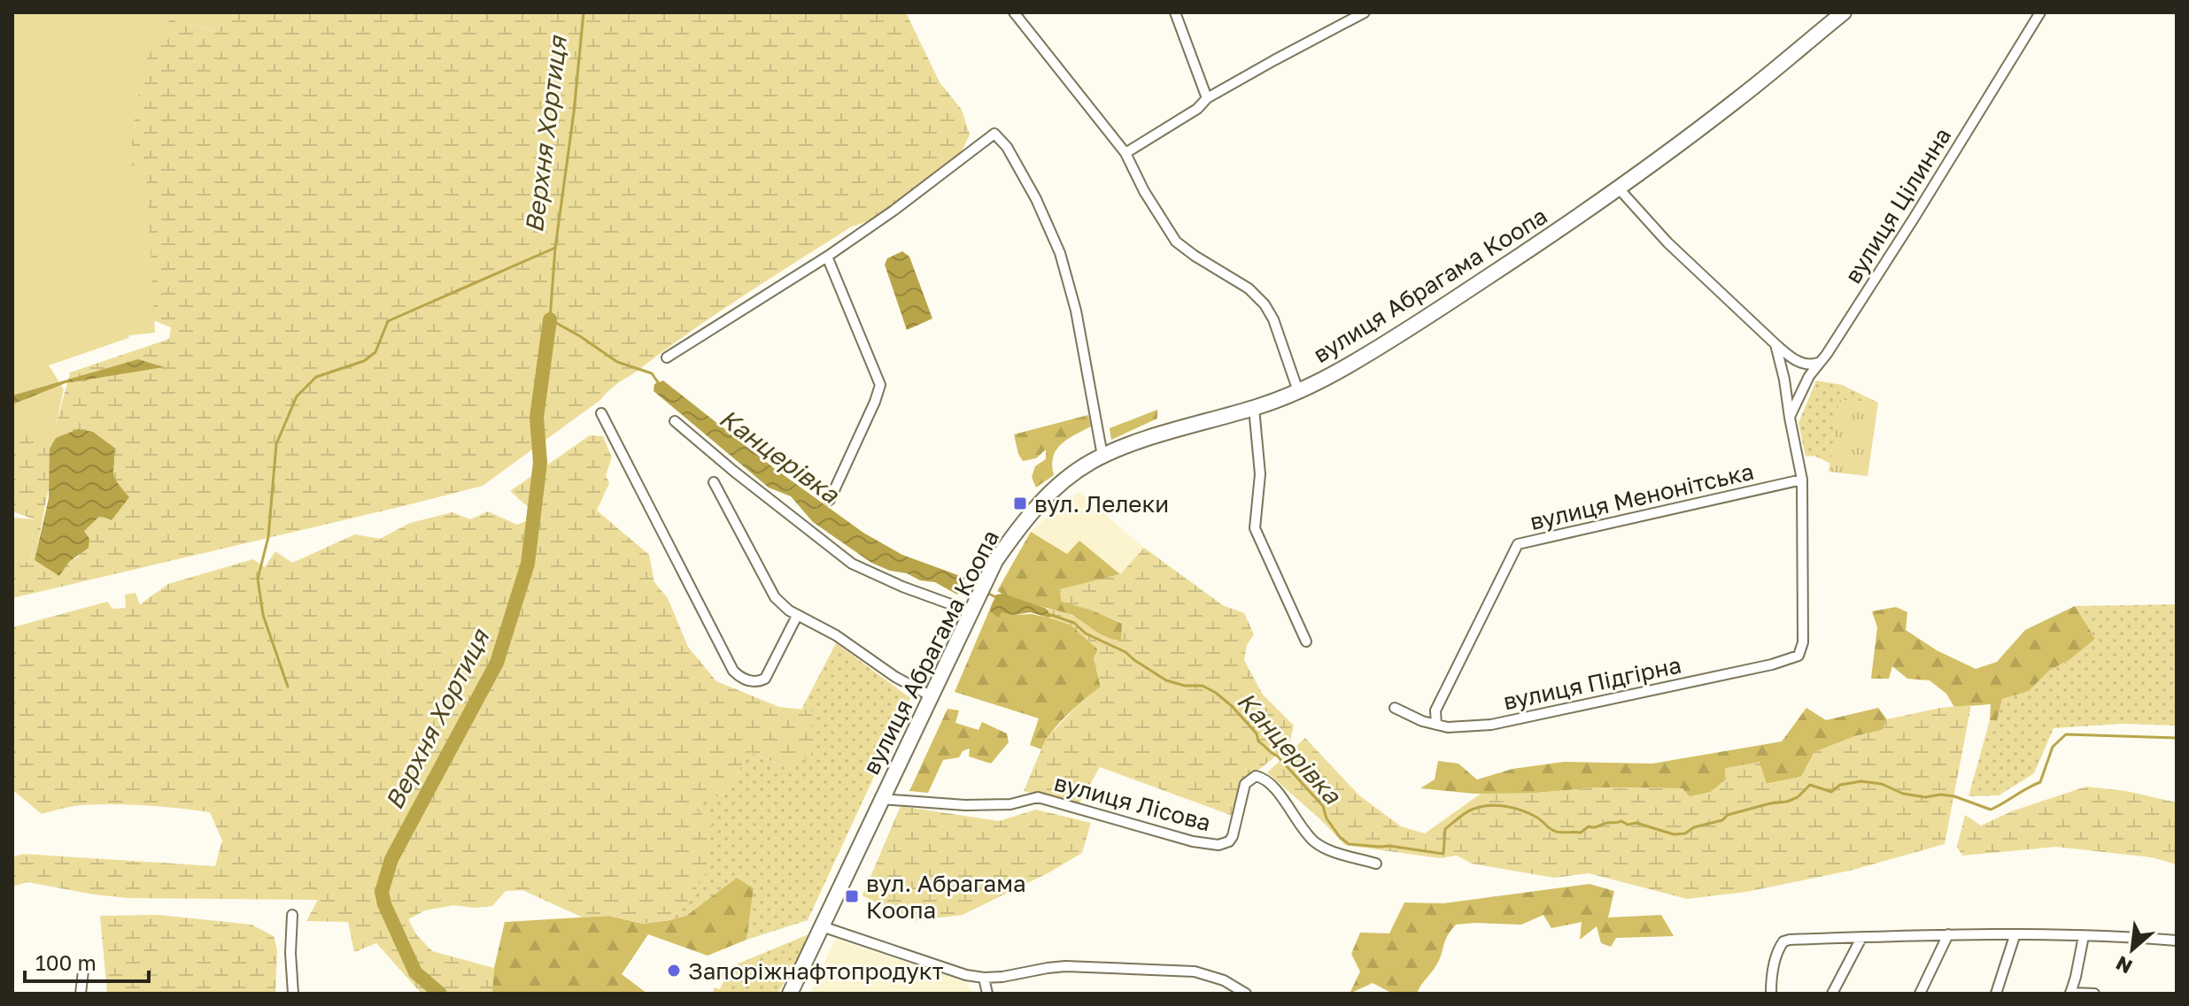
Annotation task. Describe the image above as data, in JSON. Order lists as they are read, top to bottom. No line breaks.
{"streets":{"main road":["вулиця Абрагама Коопа"],"street":["вулиця Цілинна","вулиця Менонітська","вулиця Підгірна","вулиця Лісова"]},"crossings":[["вулиця Абрагама Коопа","вулиця Лісова"],["вулиця Менонітська","вулиця Підгірна"]],"water":["Верхня Хортиця","Канцерівка"],"places":{"transit":["вул. Лелеки","вул. Абрагама Коопа"],"other":["Запоріжнафтопродукт"]},"scale_bar":"100 m","north":"bottom left"}
